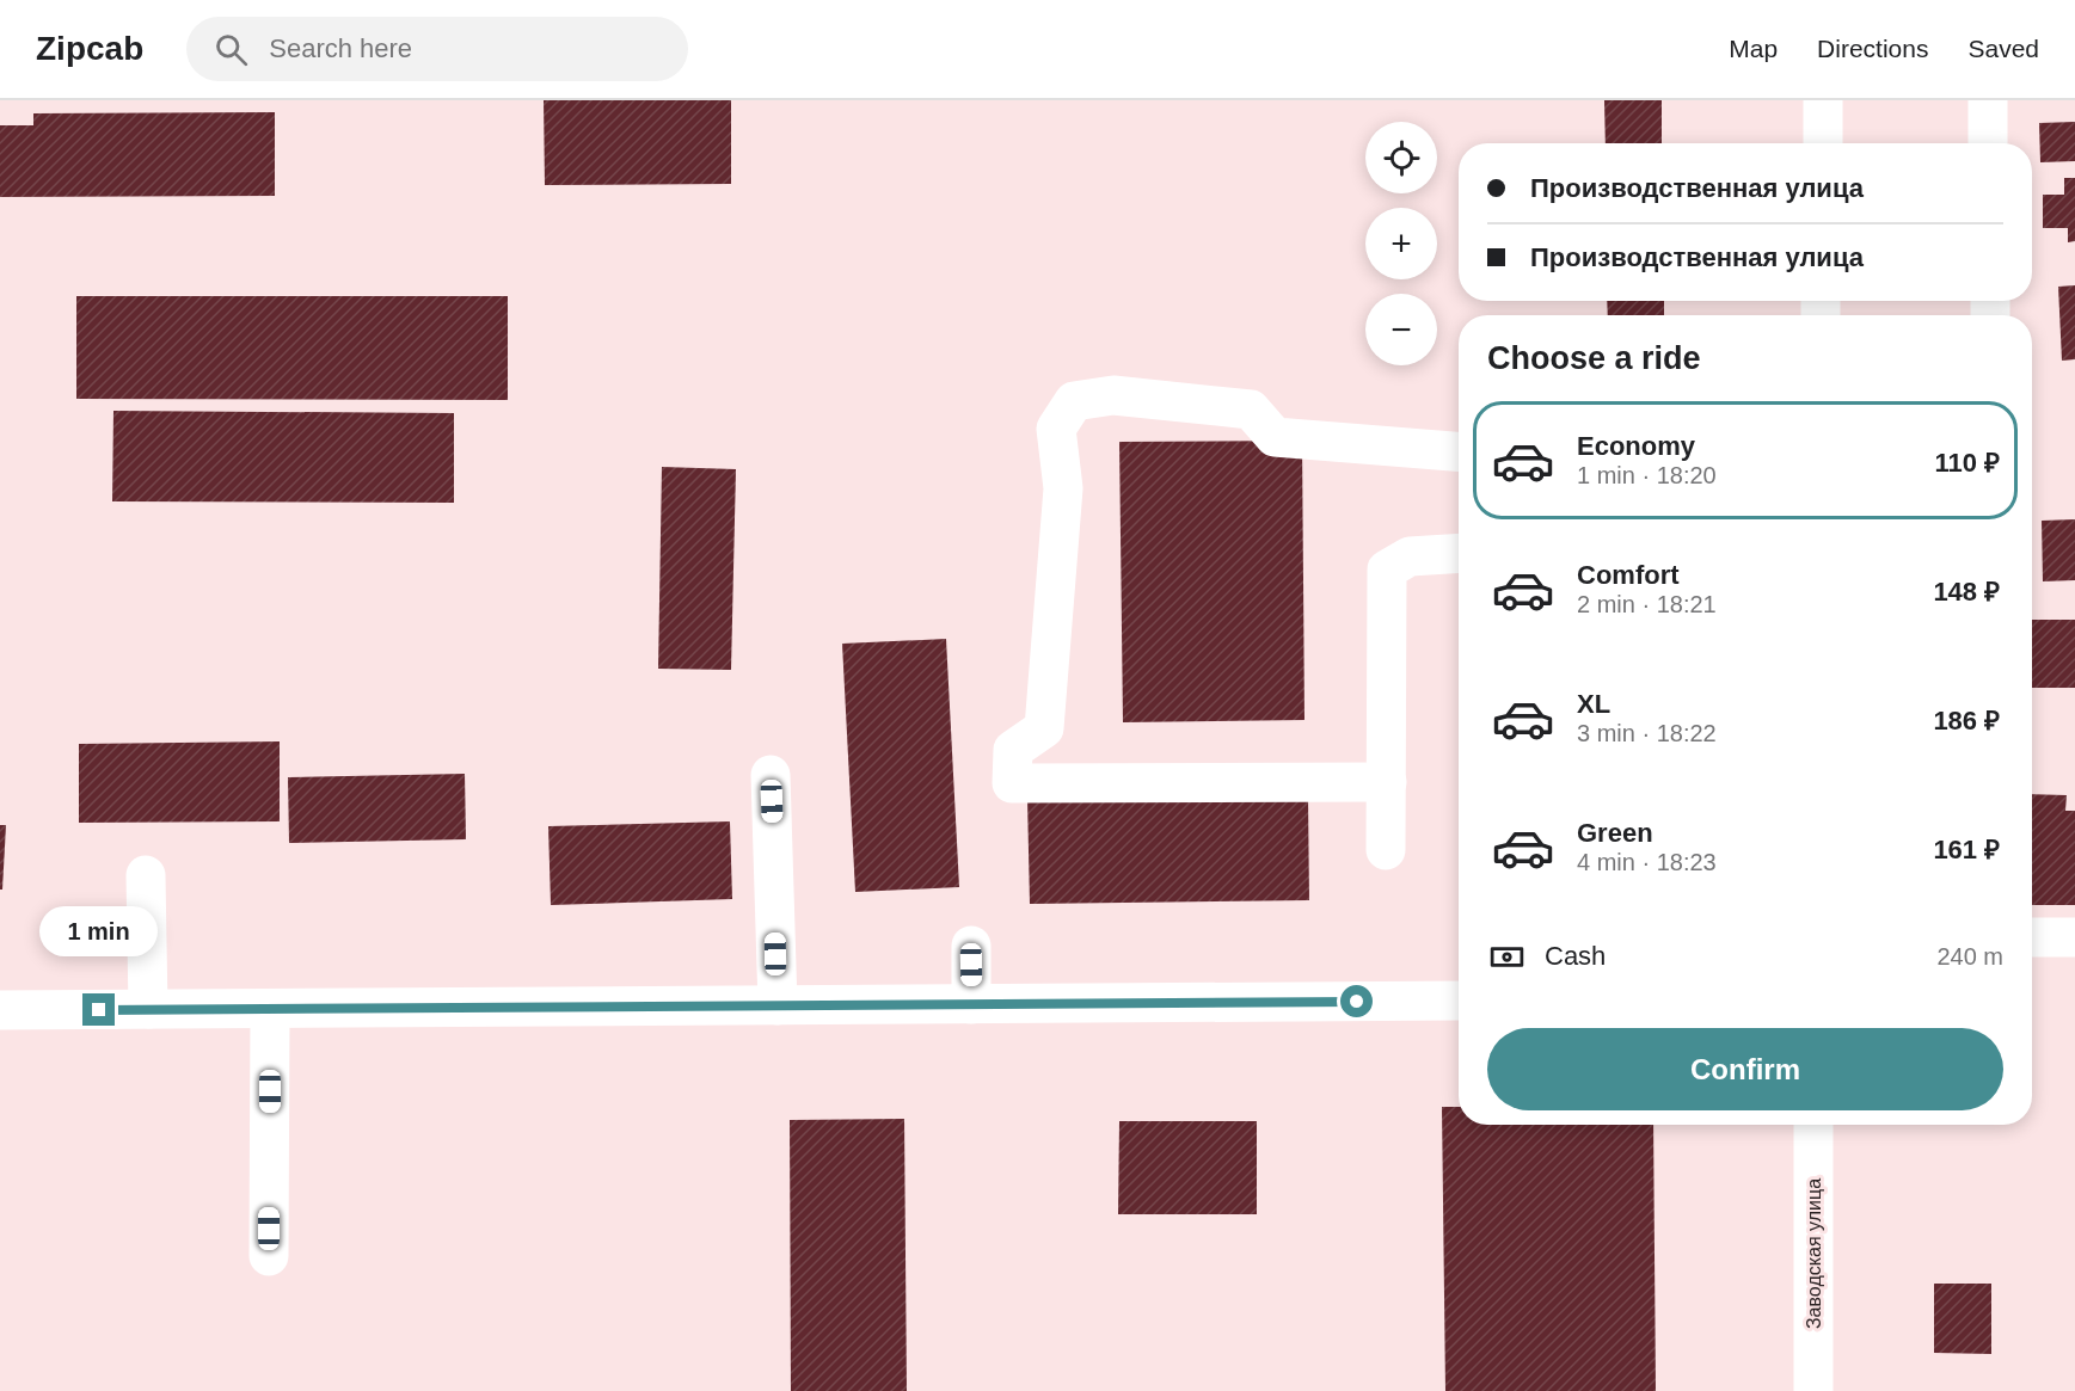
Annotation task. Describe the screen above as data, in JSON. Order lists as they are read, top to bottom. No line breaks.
{"streets":{"street":["Заводская улица"]},"page":{"header":"Zipcab","search":"Search here","nav":["Map","Directions","Saved"],"map_buttons":["+","−"],"banner":["Производственная улица","Производственная улица"],"heading":"Choose a ride","list":[{"name":"Economy","note":"1 min · 18:20","value":"110 ₽"},{"name":"Comfort","note":"2 min · 18:21","value":"148 ₽"},{"name":"XL","note":"3 min · 18:22","value":"186 ₽"},{"name":"Green","note":"4 min · 18:23","value":"161 ₽"}],"bubble":"1 min","pay":["Cash","240 m"],"buttons":"Confirm"}}
